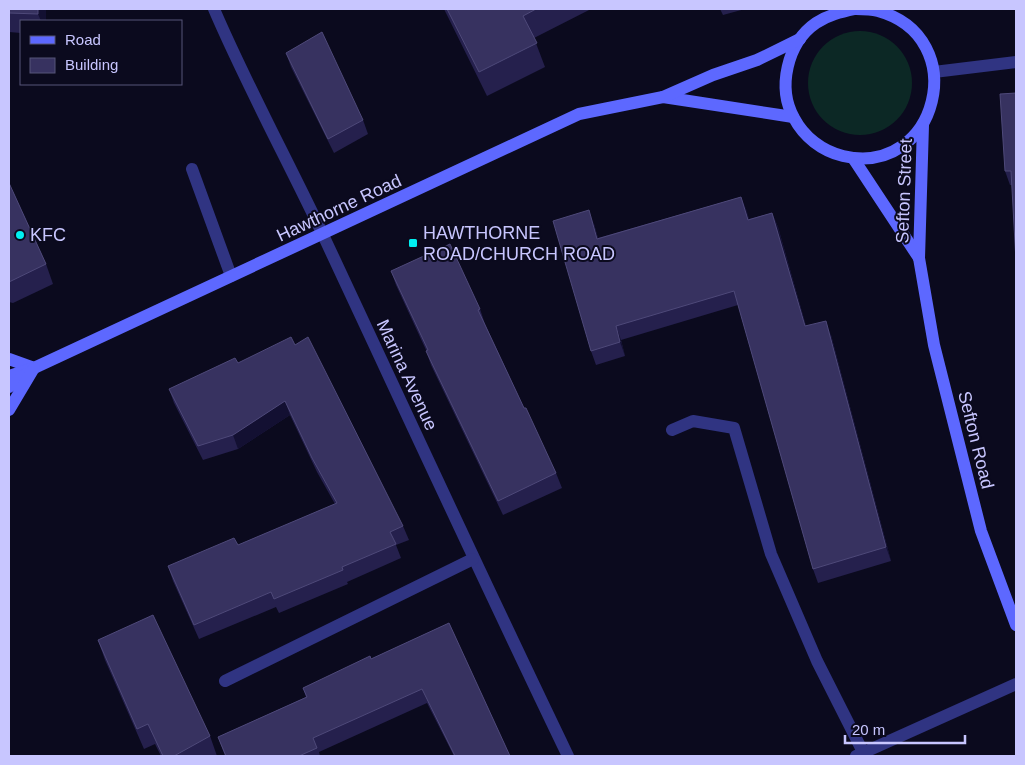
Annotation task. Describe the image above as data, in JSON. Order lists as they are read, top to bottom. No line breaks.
{"streets":{"main road":["Sefton Street","Hawthorne Road","Sefton Road"],"street":["Marina Avenue"]},"crossings":[["Sefton Street","Hawthorne Road"],["Sefton Street","Sefton Road"],["Hawthorne Road","Marina Avenue"]],"places":{"other":["KFC"],"transit":["HAWTHORNE ROAD/CHURCH ROAD"]},"legend":["Road","Building"],"scale_bar":"20 m"}
